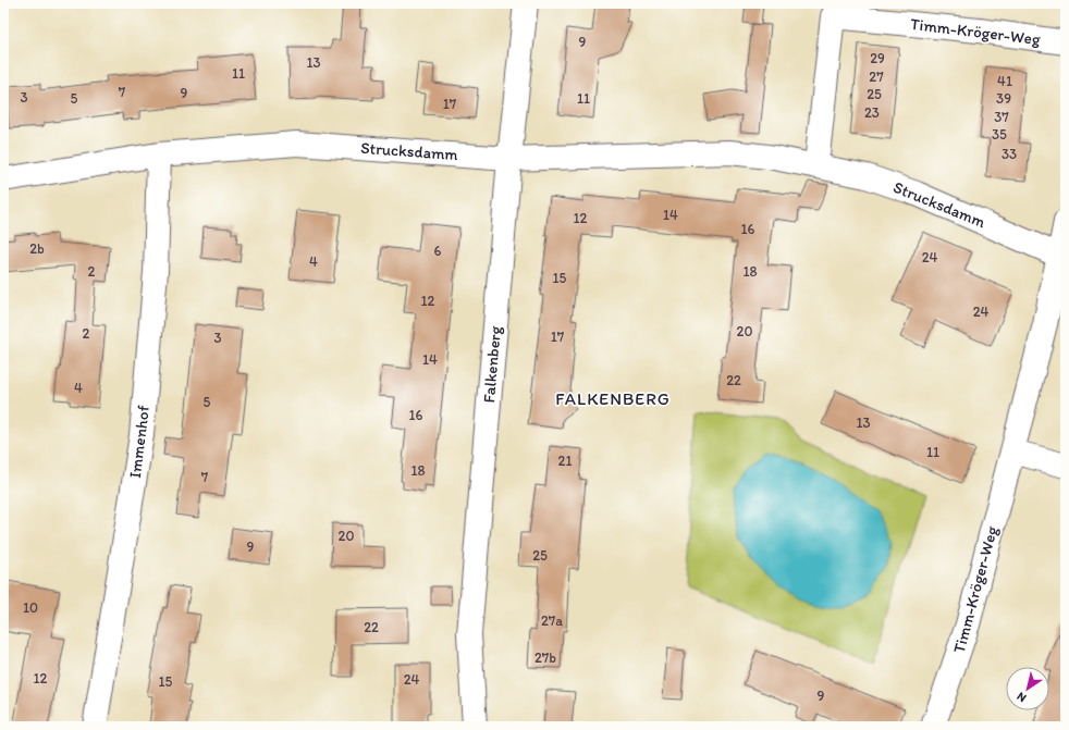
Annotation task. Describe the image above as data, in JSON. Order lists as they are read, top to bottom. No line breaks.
{"streets":{"street":["Timm-Kröger-Weg","Strucksdamm","Falkenberg","Immenhof"]},"crossings":[["Timm-Kröger-Weg","Strucksdamm"],["Strucksdamm","Falkenberg"],["Strucksdamm","Immenhof"]],"districts":["FALKENBERG"],"house_numbers":["9","29","13","11","27","41","7","9","25","3","5","11","39","17","23","37","35","33","14","12","16","2b","6","24","4","2","18","15","12","24","20","2","17","3","14","22","4","5","16","13","11","21","18","7","20","9","25","10","27a","22","27b","12","24","15","9"],"north":"bottom left"}
